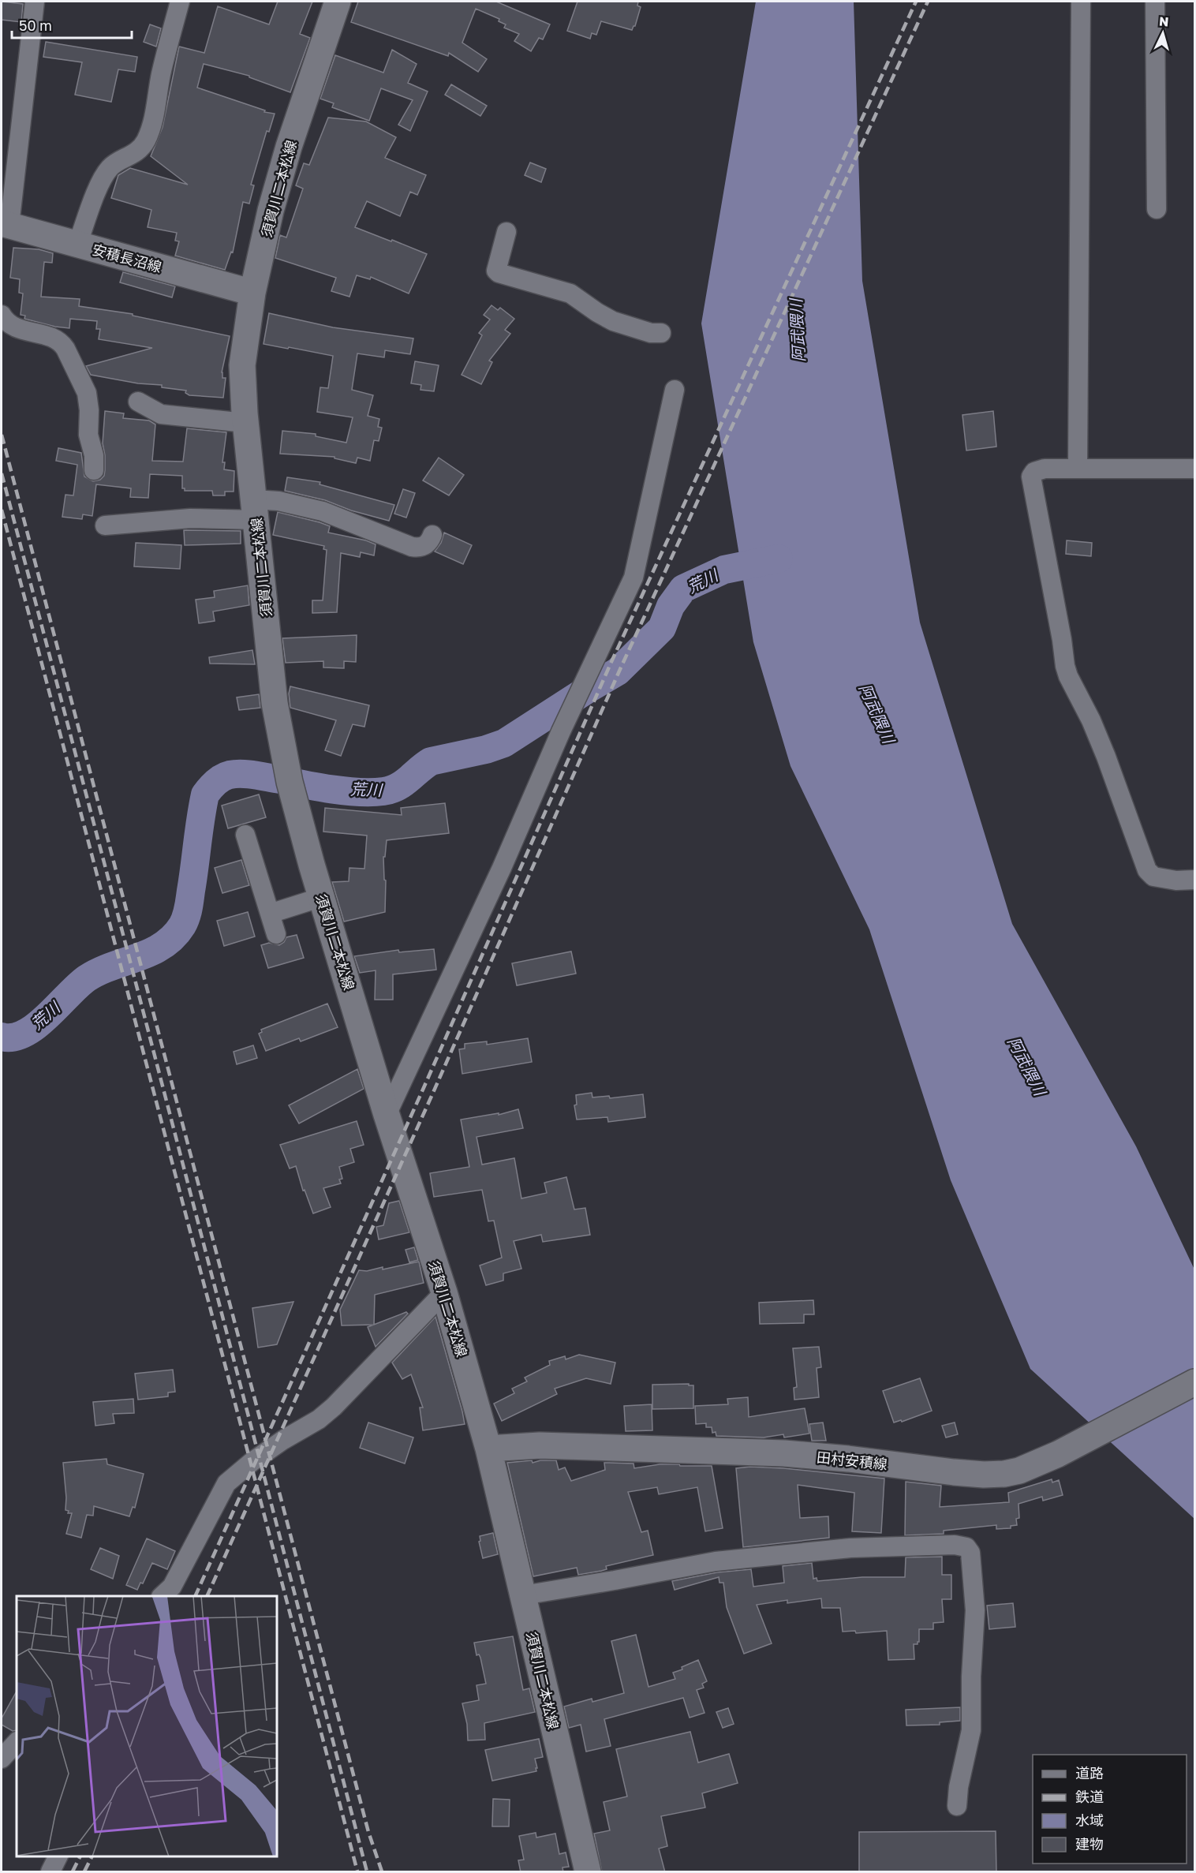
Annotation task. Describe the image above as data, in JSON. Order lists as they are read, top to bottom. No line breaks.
{"streets":{"main road":["須賀川二本松線","安積長沼線","田村安積線"]},"crossings":[["須賀川二本松線","安積長沼線"],["須賀川二本松線","田村安積線"]],"water":["阿武隈川","荒川"],"legend":["道路","鉄道","水域","建物"],"scale_bar":"50 m","north":"top"}
